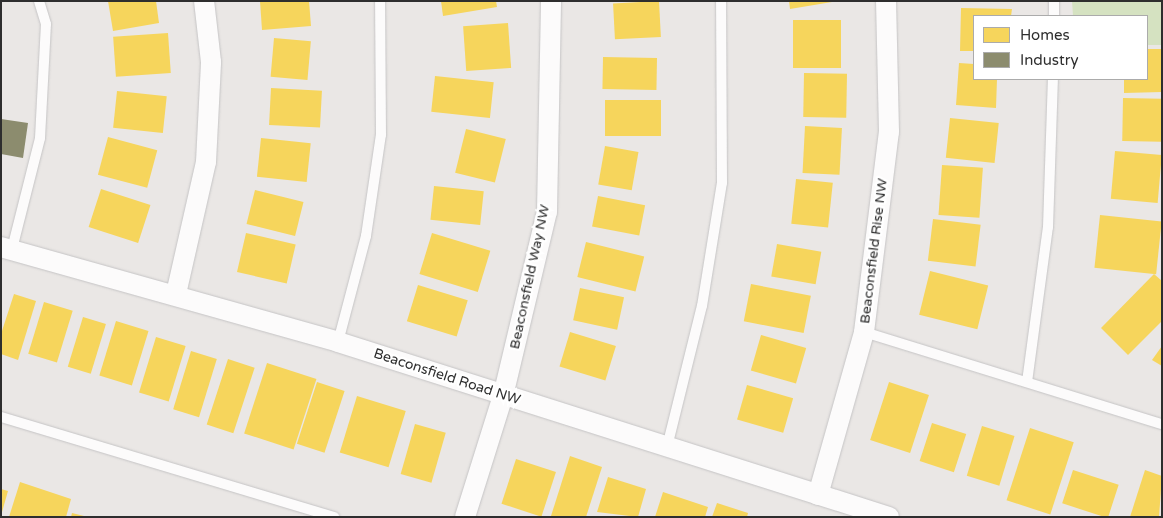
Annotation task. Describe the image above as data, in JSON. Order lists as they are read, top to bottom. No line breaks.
{"streets":{"street":["Beaconsfield Rise NW","Beaconsfield Way NW","Beaconsfield Road NW"]},"crossings":[["Beaconsfield Rise NW","Beaconsfield Road NW"],["Beaconsfield Way NW","Beaconsfield Road NW"]],"legend":["Homes","Industry"]}
